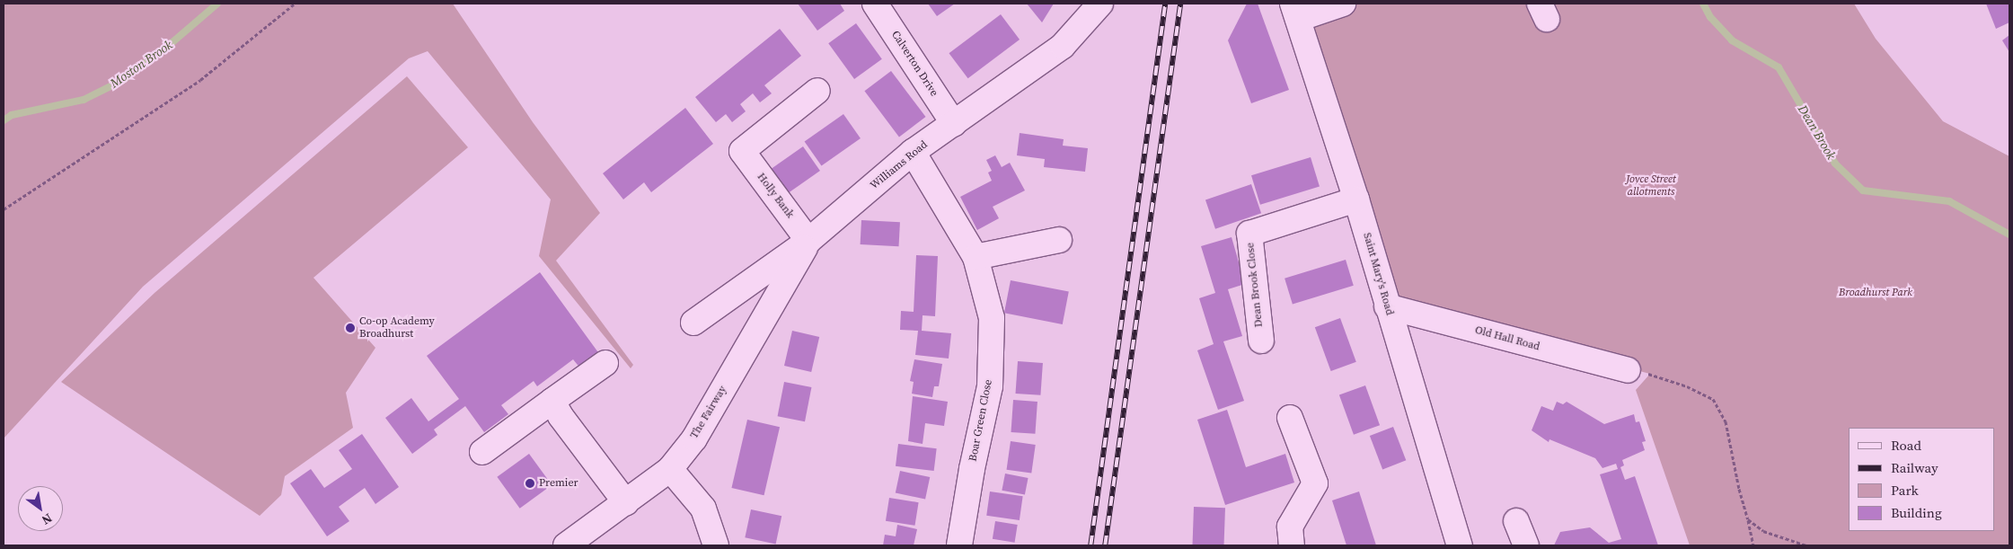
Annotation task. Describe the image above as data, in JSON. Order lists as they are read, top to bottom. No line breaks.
{"streets":{"street":["Calverton Drive","Williams Road","Holly Bank","Saint Mary's Road","Dean Brook Close","Old Hall Road","The Fairway","Boar Green Close"]},"crossings":[["Calverton Drive","Williams Road"],["Williams Road","Holly Bank"],["Williams Road","The Fairway"],["Williams Road","Boar Green Close"],["Holly Bank","The Fairway"],["Saint Mary's Road","Dean Brook Close"],["Saint Mary's Road","Old Hall Road"]],"water":["Moston Brook","Dean Brook"],"parks":["Joyce Street allotments","Broadhurst Park"],"places":["Co-op Academy Broadhurst","Premier"],"legend":["Road","Railway","Park","Building"],"north":"bottom right"}
